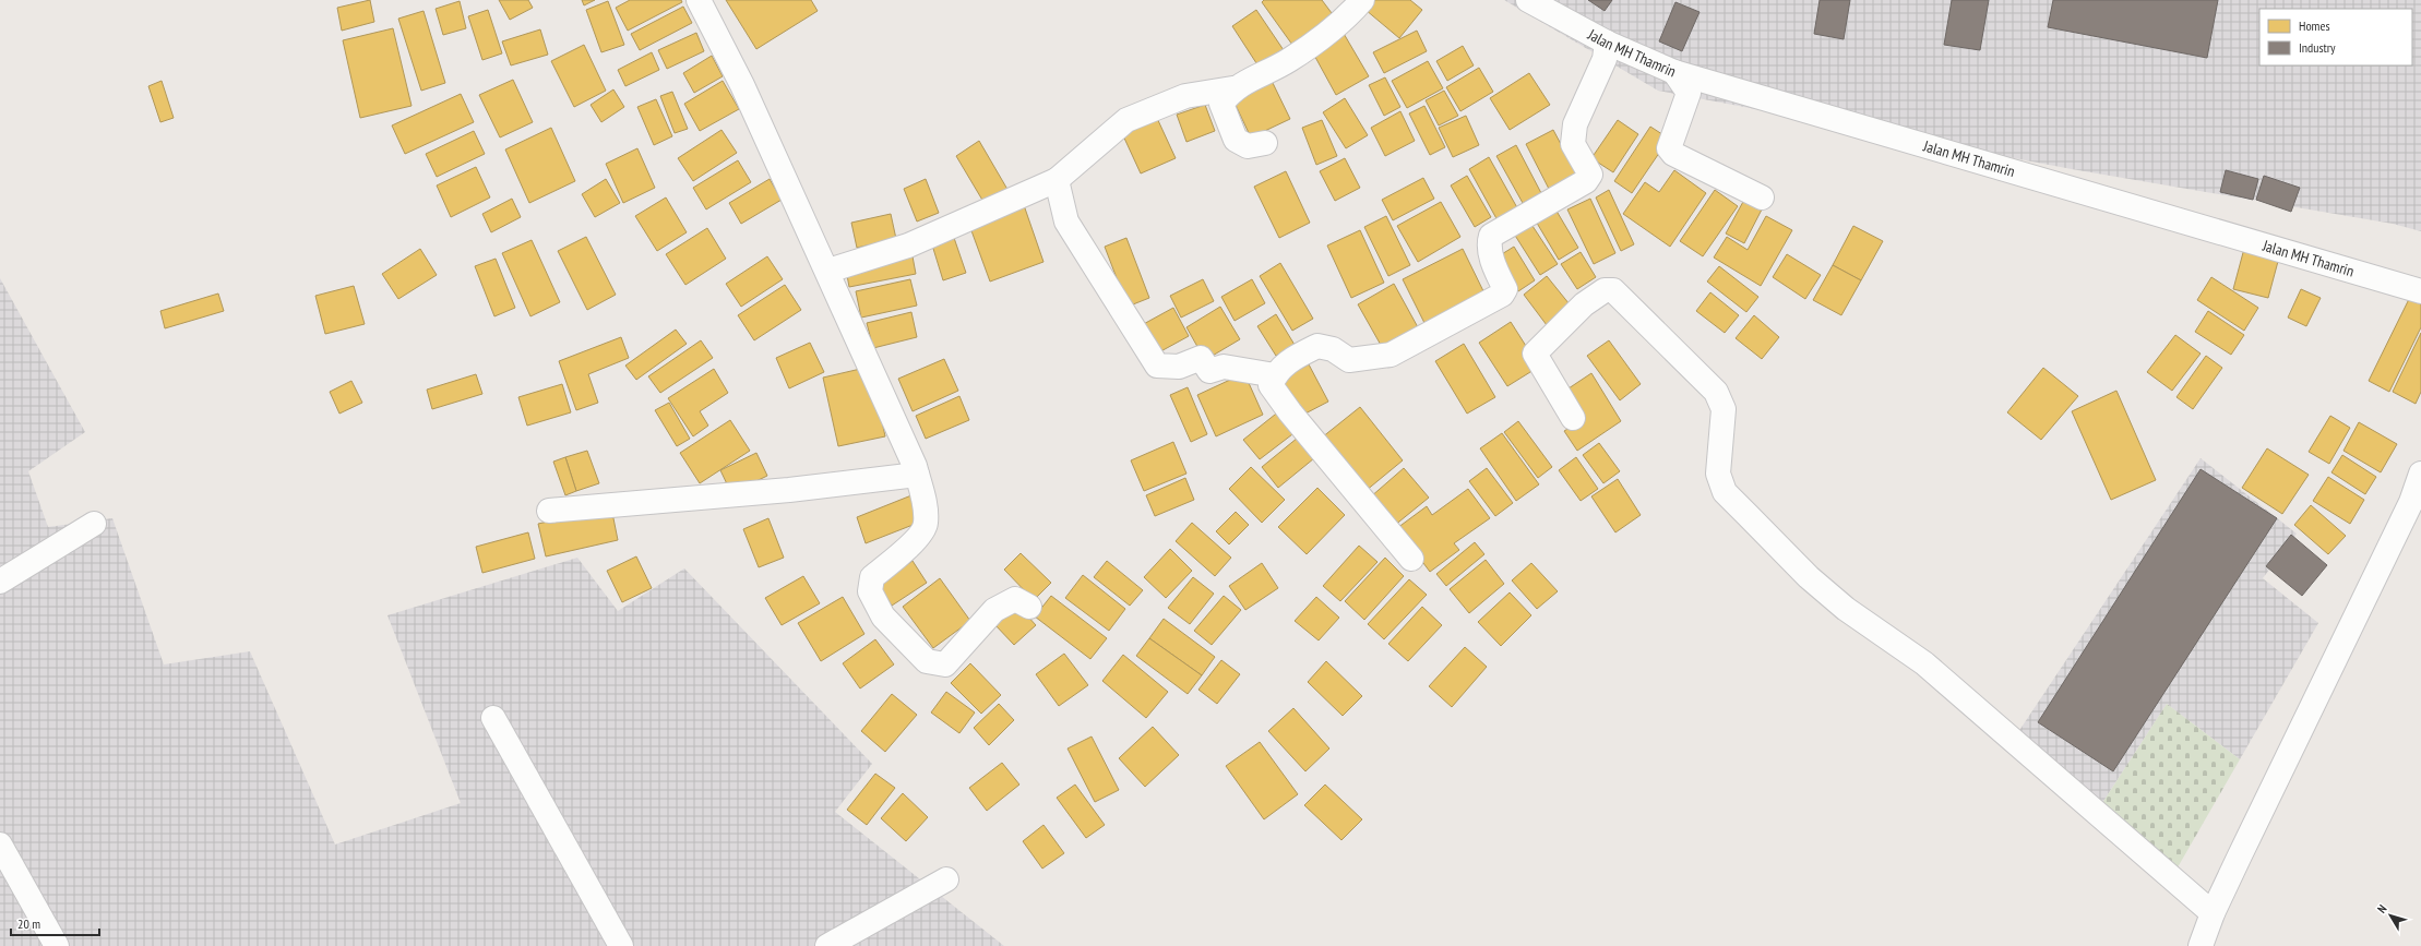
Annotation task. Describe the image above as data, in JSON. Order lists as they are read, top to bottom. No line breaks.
{"streets":{"street":["Jalan MH Thamrin"]},"legend":["Homes","Industry"],"scale_bar":"20 m","north":"top left"}
